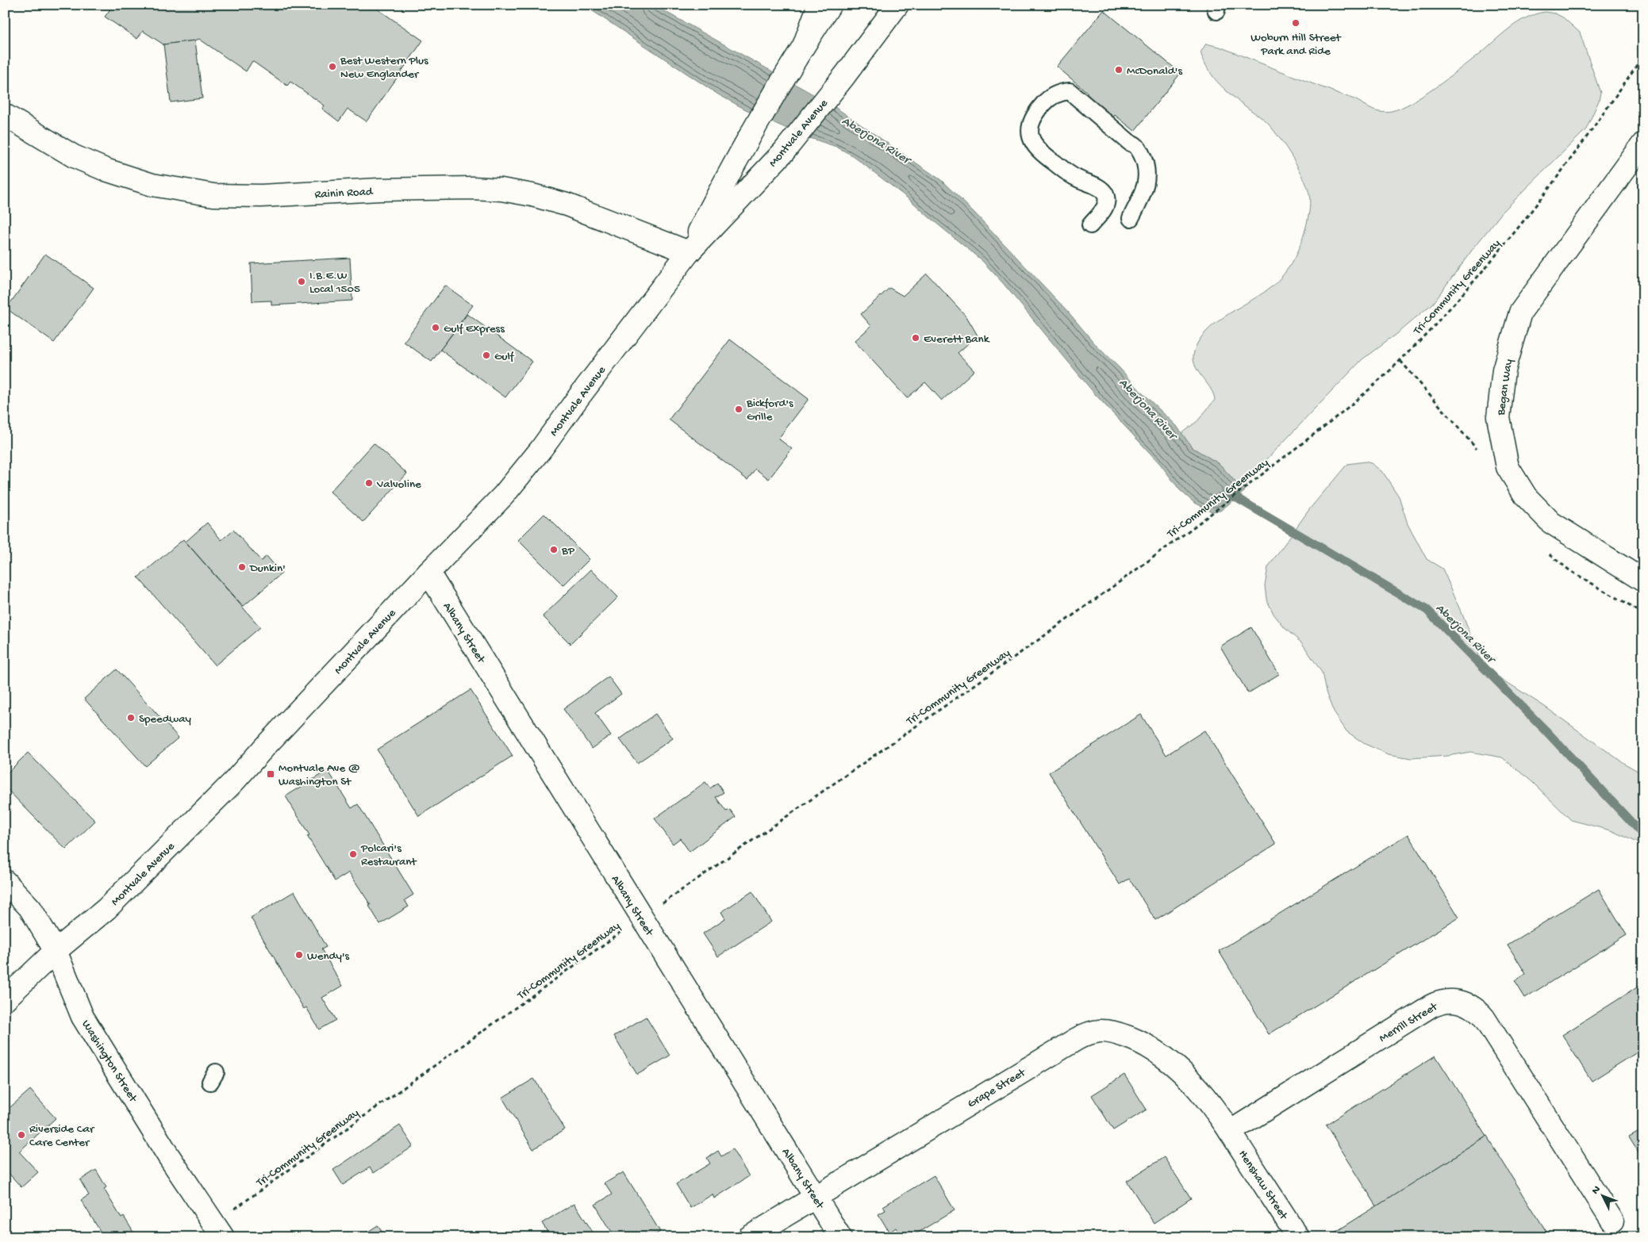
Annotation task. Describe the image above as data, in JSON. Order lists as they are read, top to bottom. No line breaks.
{"streets":{"main road":["Montvale Avenue","Rainin Road","Began Way","Albany Street","Merrill Street","Washington Street","Grape Street","Henshaw Street"],"path":["Tri-Community Greenway"]},"crossings":[["Montvale Avenue","Rainin Road"],["Montvale Avenue","Albany Street"],["Montvale Avenue","Washington Street"],["Tri-Community Greenway","Albany Street"],["Tri-Community Greenway","Washington Street"],["Albany Street","Grape Street"],["Merrill Street","Grape Street"],["Merrill Street","Henshaw Street"],["Grape Street","Henshaw Street"]],"water":["Aberjona River"],"places":{"other":["Woburn Hill Street Park and Ride","Best Western Plus New Englander","McDonald's","I.B.E.W Local 1505","Gulf Express","Everett Bank","Gulf","Bickford's Grille","Valvoline","BP","Dunkin'","Speedway","Polcari's Restaurant","Wendy's","Riverside Car Care Center"],"transit":["Montvale Ave @ Washington St"]},"north":"top left"}
